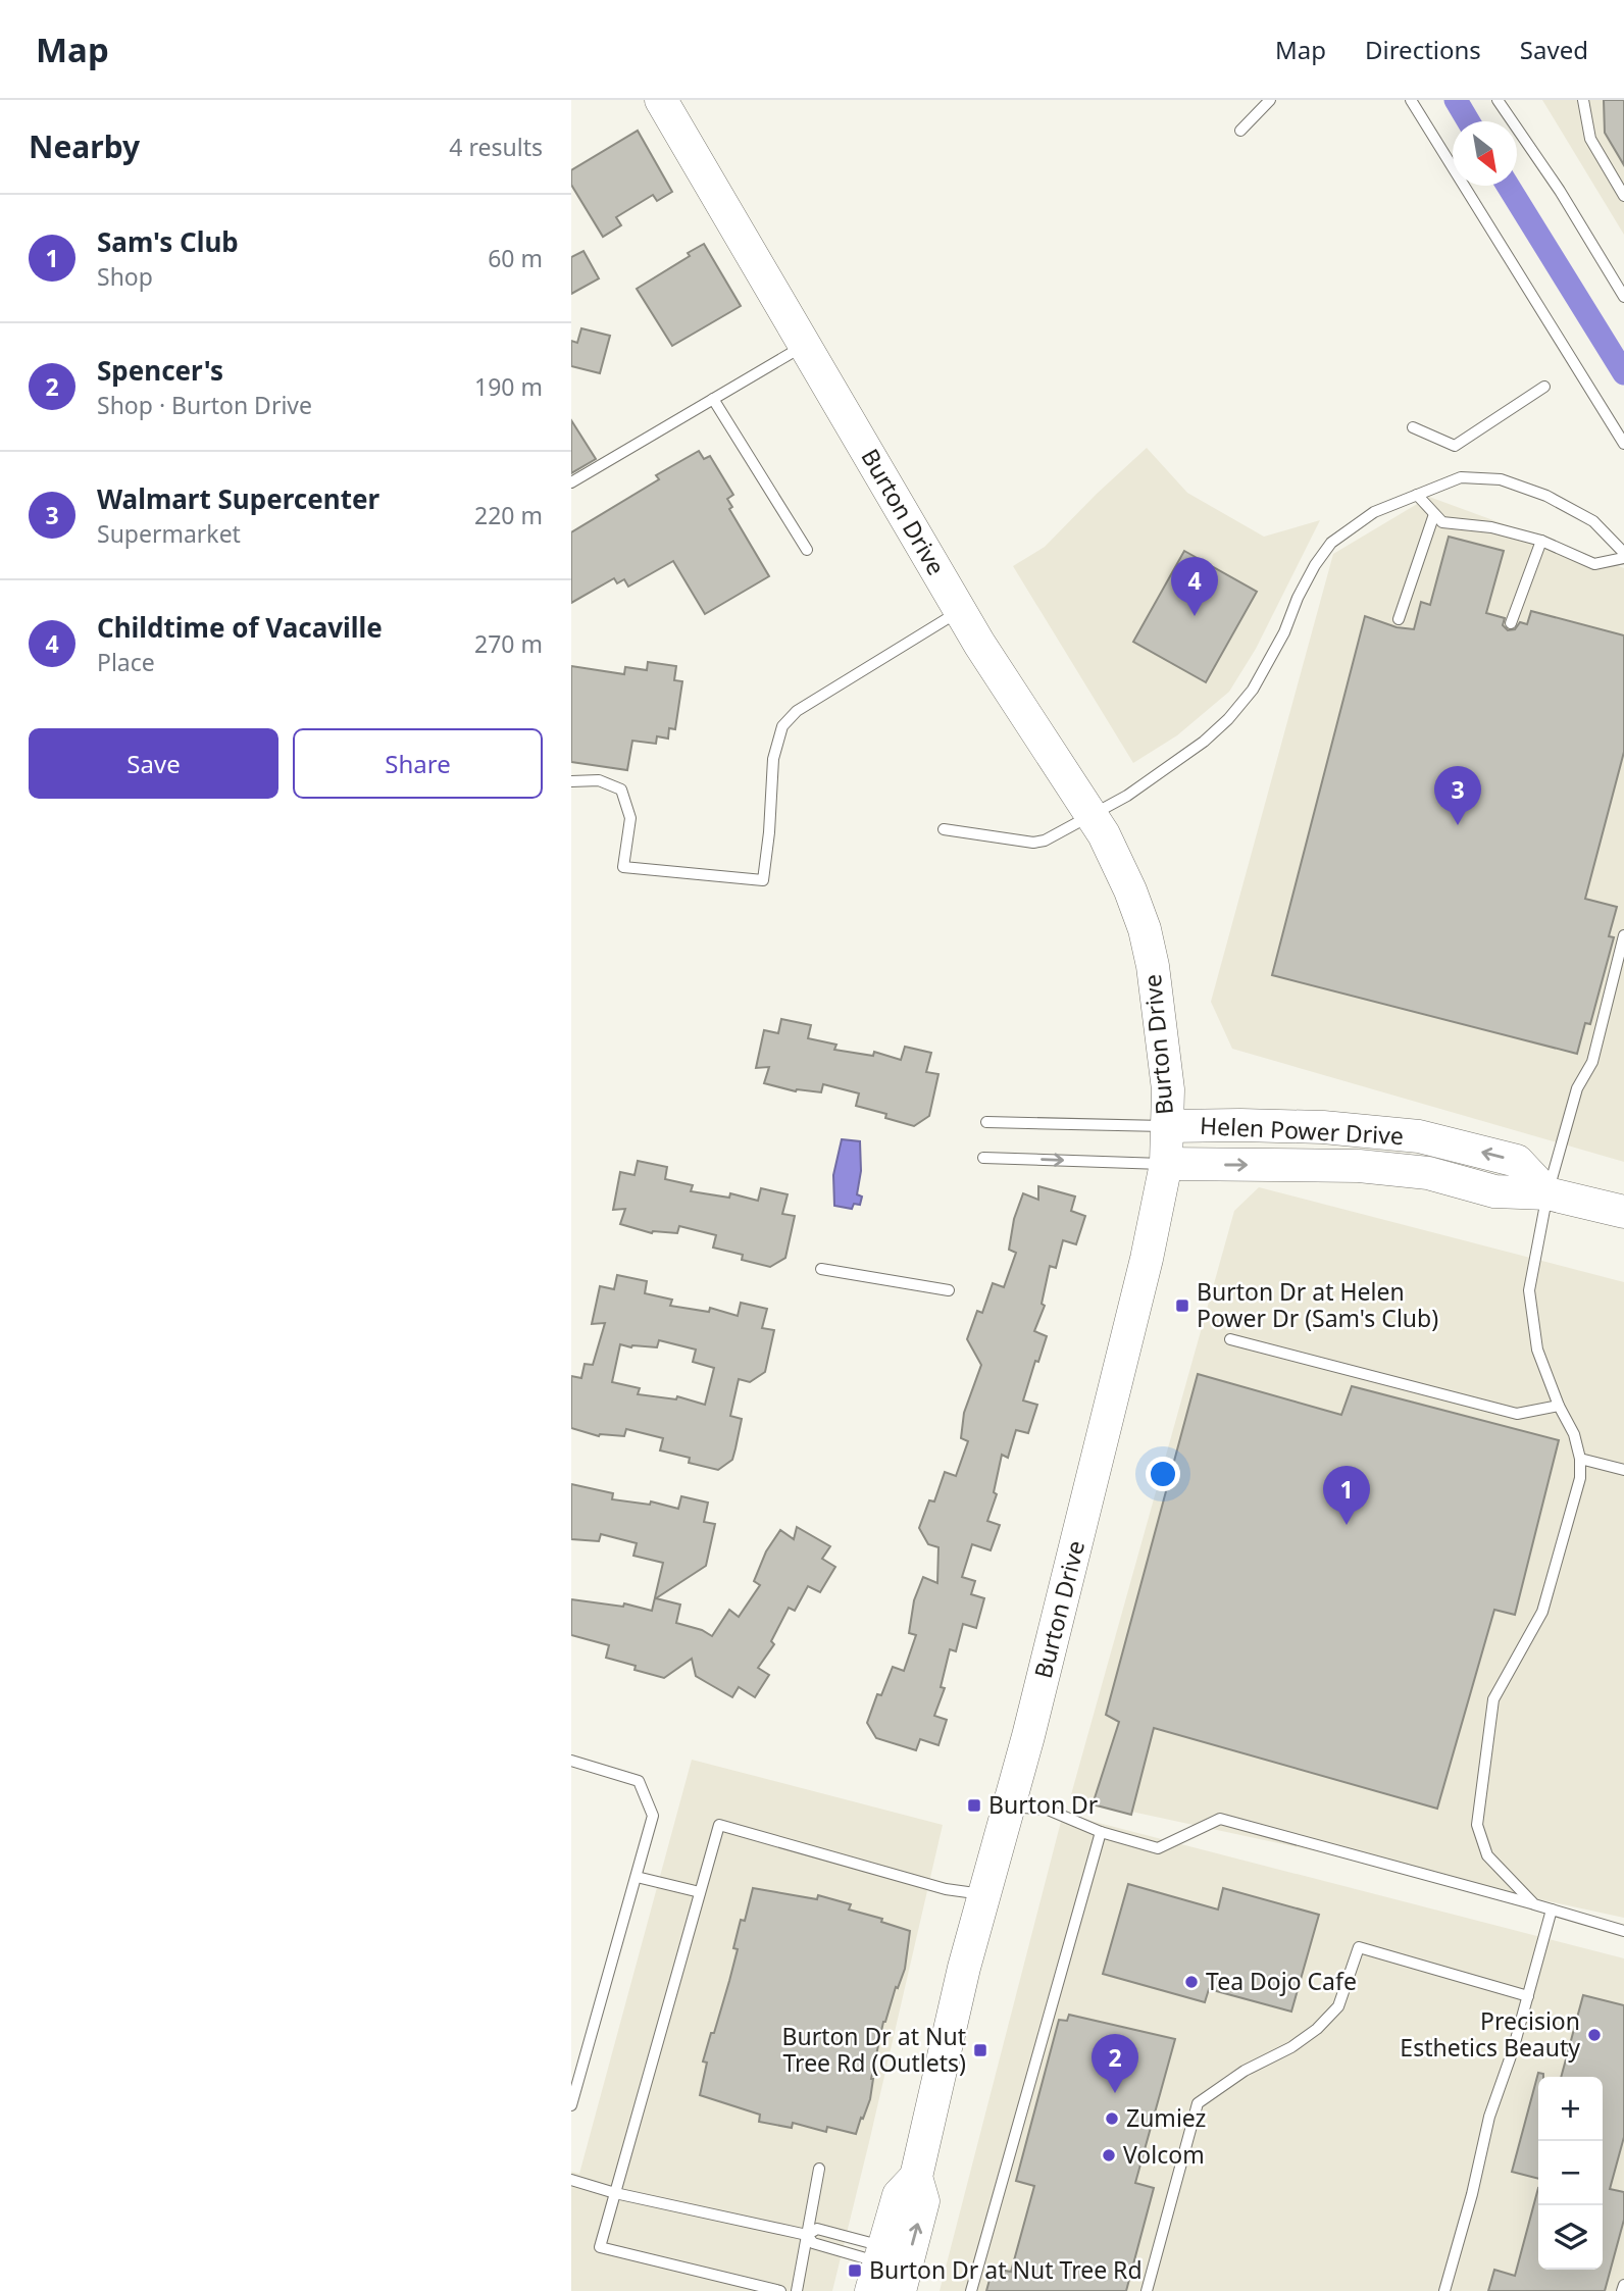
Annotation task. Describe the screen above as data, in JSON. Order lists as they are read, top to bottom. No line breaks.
{"streets":{"street":["Burton Drive","Helen Power Drive"]},"crossings":[["Burton Drive","Helen Power Drive"]],"places":{"transit":["Burton Dr at Helen Power Dr (Sam's Club)","Burton Dr","Burton Dr at Nut Tree Rd (Outlets)","Burton Dr at Nut Tree Rd"],"other":["Tea Dojo Cafe","Precision Esthetics Beauty","Zumiez","Volcom"]},"north":"bottom right","page":{"header":"Map","nav":["Map","Directions","Saved"],"heading":["Nearby","4 results"],"list":[{"mark":"1","name":"Sam's Club","note":"Shop","value":"60 m"},{"mark":"2","name":"Spencer's","note":"Shop · Burton Drive","value":"190 m"},{"mark":"3","name":"Walmart Supercenter","note":"Supermarket","value":"220 m"},{"mark":"4","name":"Childtime of Vacaville","note":"Place","value":"270 m"}],"pins":["4","3","1","2"],"buttons":["Save","Share"],"map_buttons":["+","−"]}}
